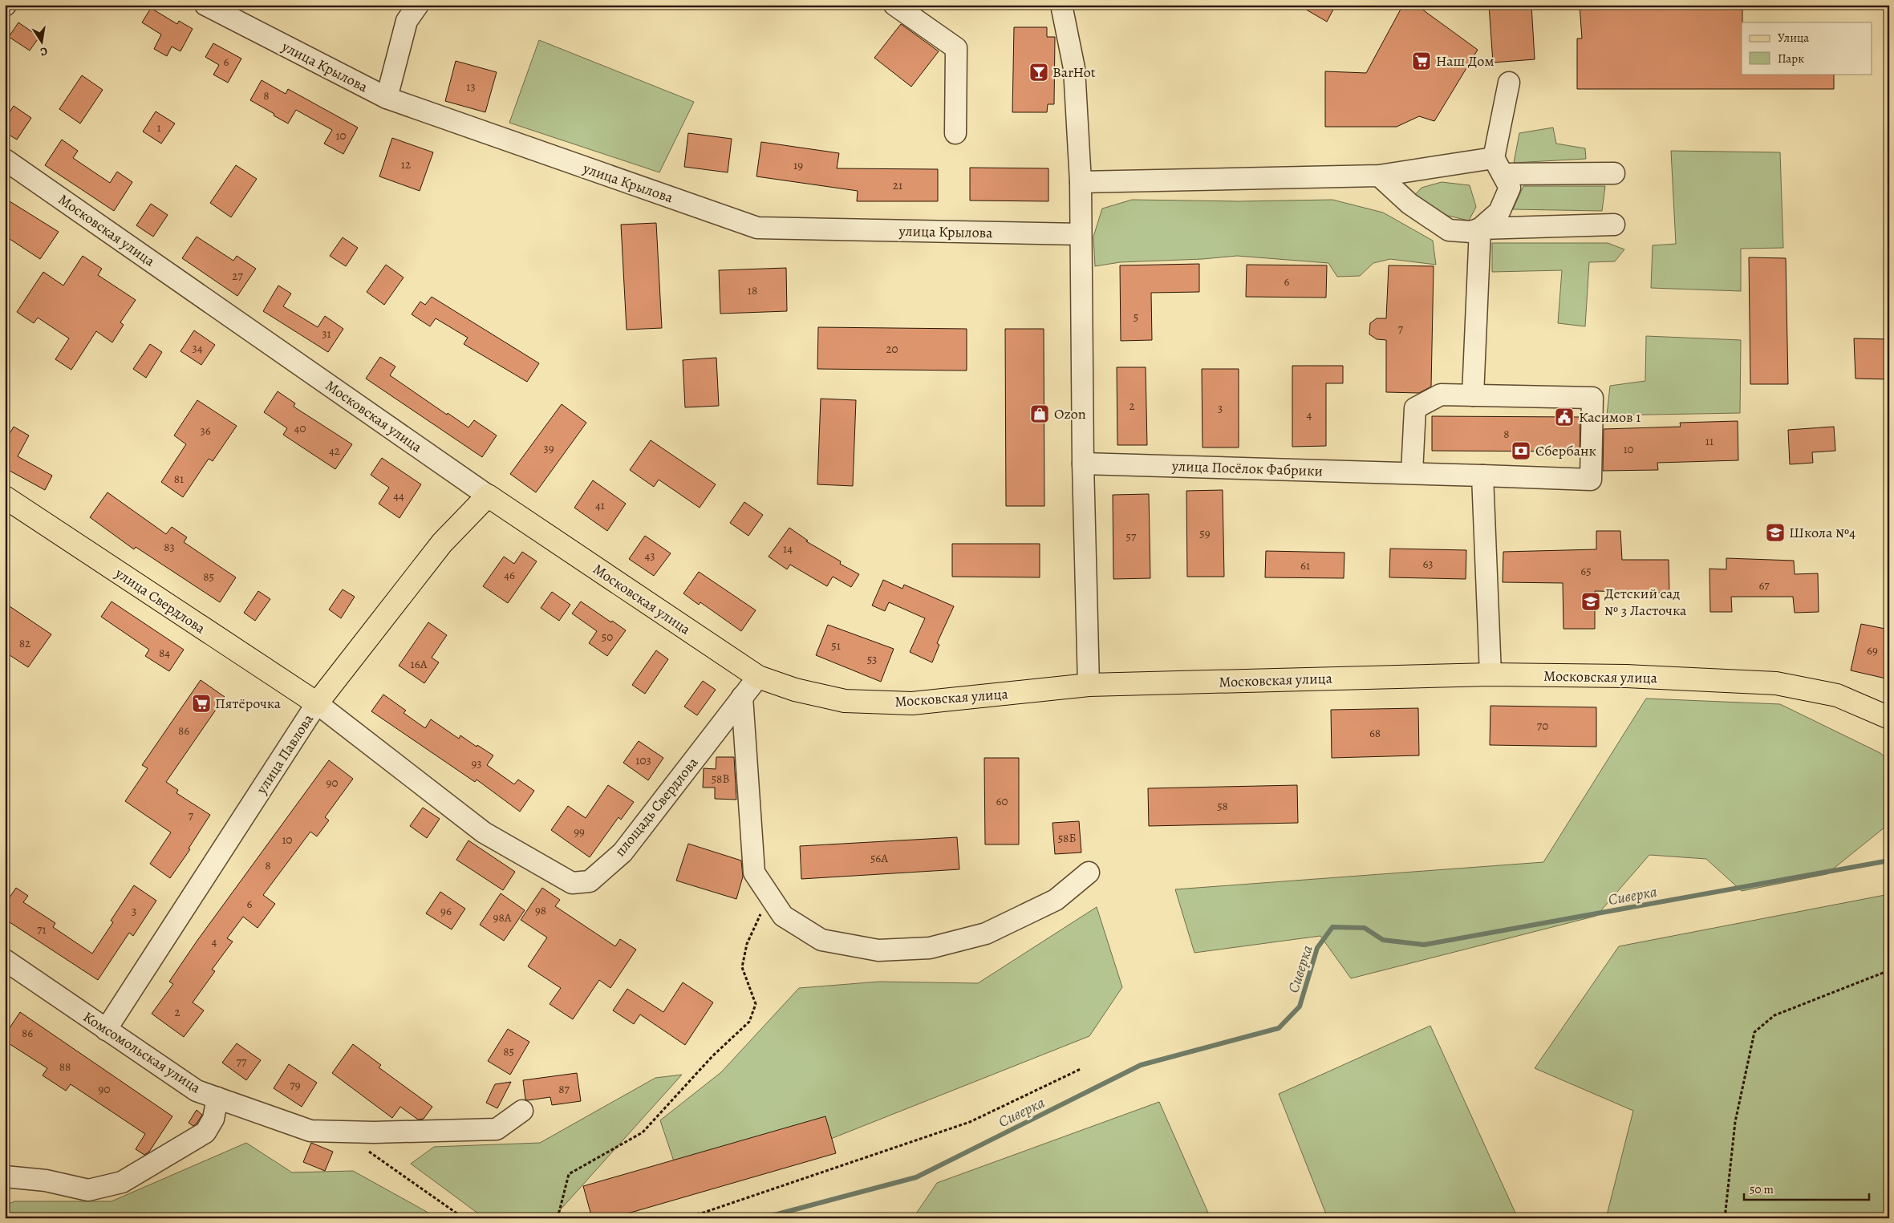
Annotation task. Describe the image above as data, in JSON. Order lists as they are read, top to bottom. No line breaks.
{"streets":{"main road":["Московская улица","улица Свердлова","улица Павлова"],"street":["улица Крылова","улица Посёлок Фабрики","площадь Свердлова","Комсомольская улица"]},"crossings":[["Московская улица","улица Павлова"],["Московская улица","площадь Свердлова"],["улица Свердлова","улица Павлова"],["улица Свердлова","площадь Свердлова"],["улица Павлова","площадь Свердлова"],["улица Павлова","Комсомольская улица"]],"water":["Сиверка"],"places":{"supermarket":["Наш Дом","Пятёрочка"],"bar":["BarHot"],"shop":["Ozon"],"public building":["Касимов 1"],"bank":["Сбербанк"],"school or university":["Школа №4","Детский сад № 3 Ласточка"]},"house_numbers":["6","13","8","1","10","12","19","21","27","6","18","5","7","31","34","20","2","3","4","40","36","8","11","39","10","42","81","44","41","59","57","83","14","43","63","61","65","46","85","67","50","82","51","69","84","53","16А","70","86","68","103","93","58В","90","60","58","7","99","58Б","10","56А","8","6","98","3","96","98А","71","4","2","86","85","77","88","79","90","87"],"legend":["Улица","Парк"],"scale_bar":"50 m","north":"bottom"}
